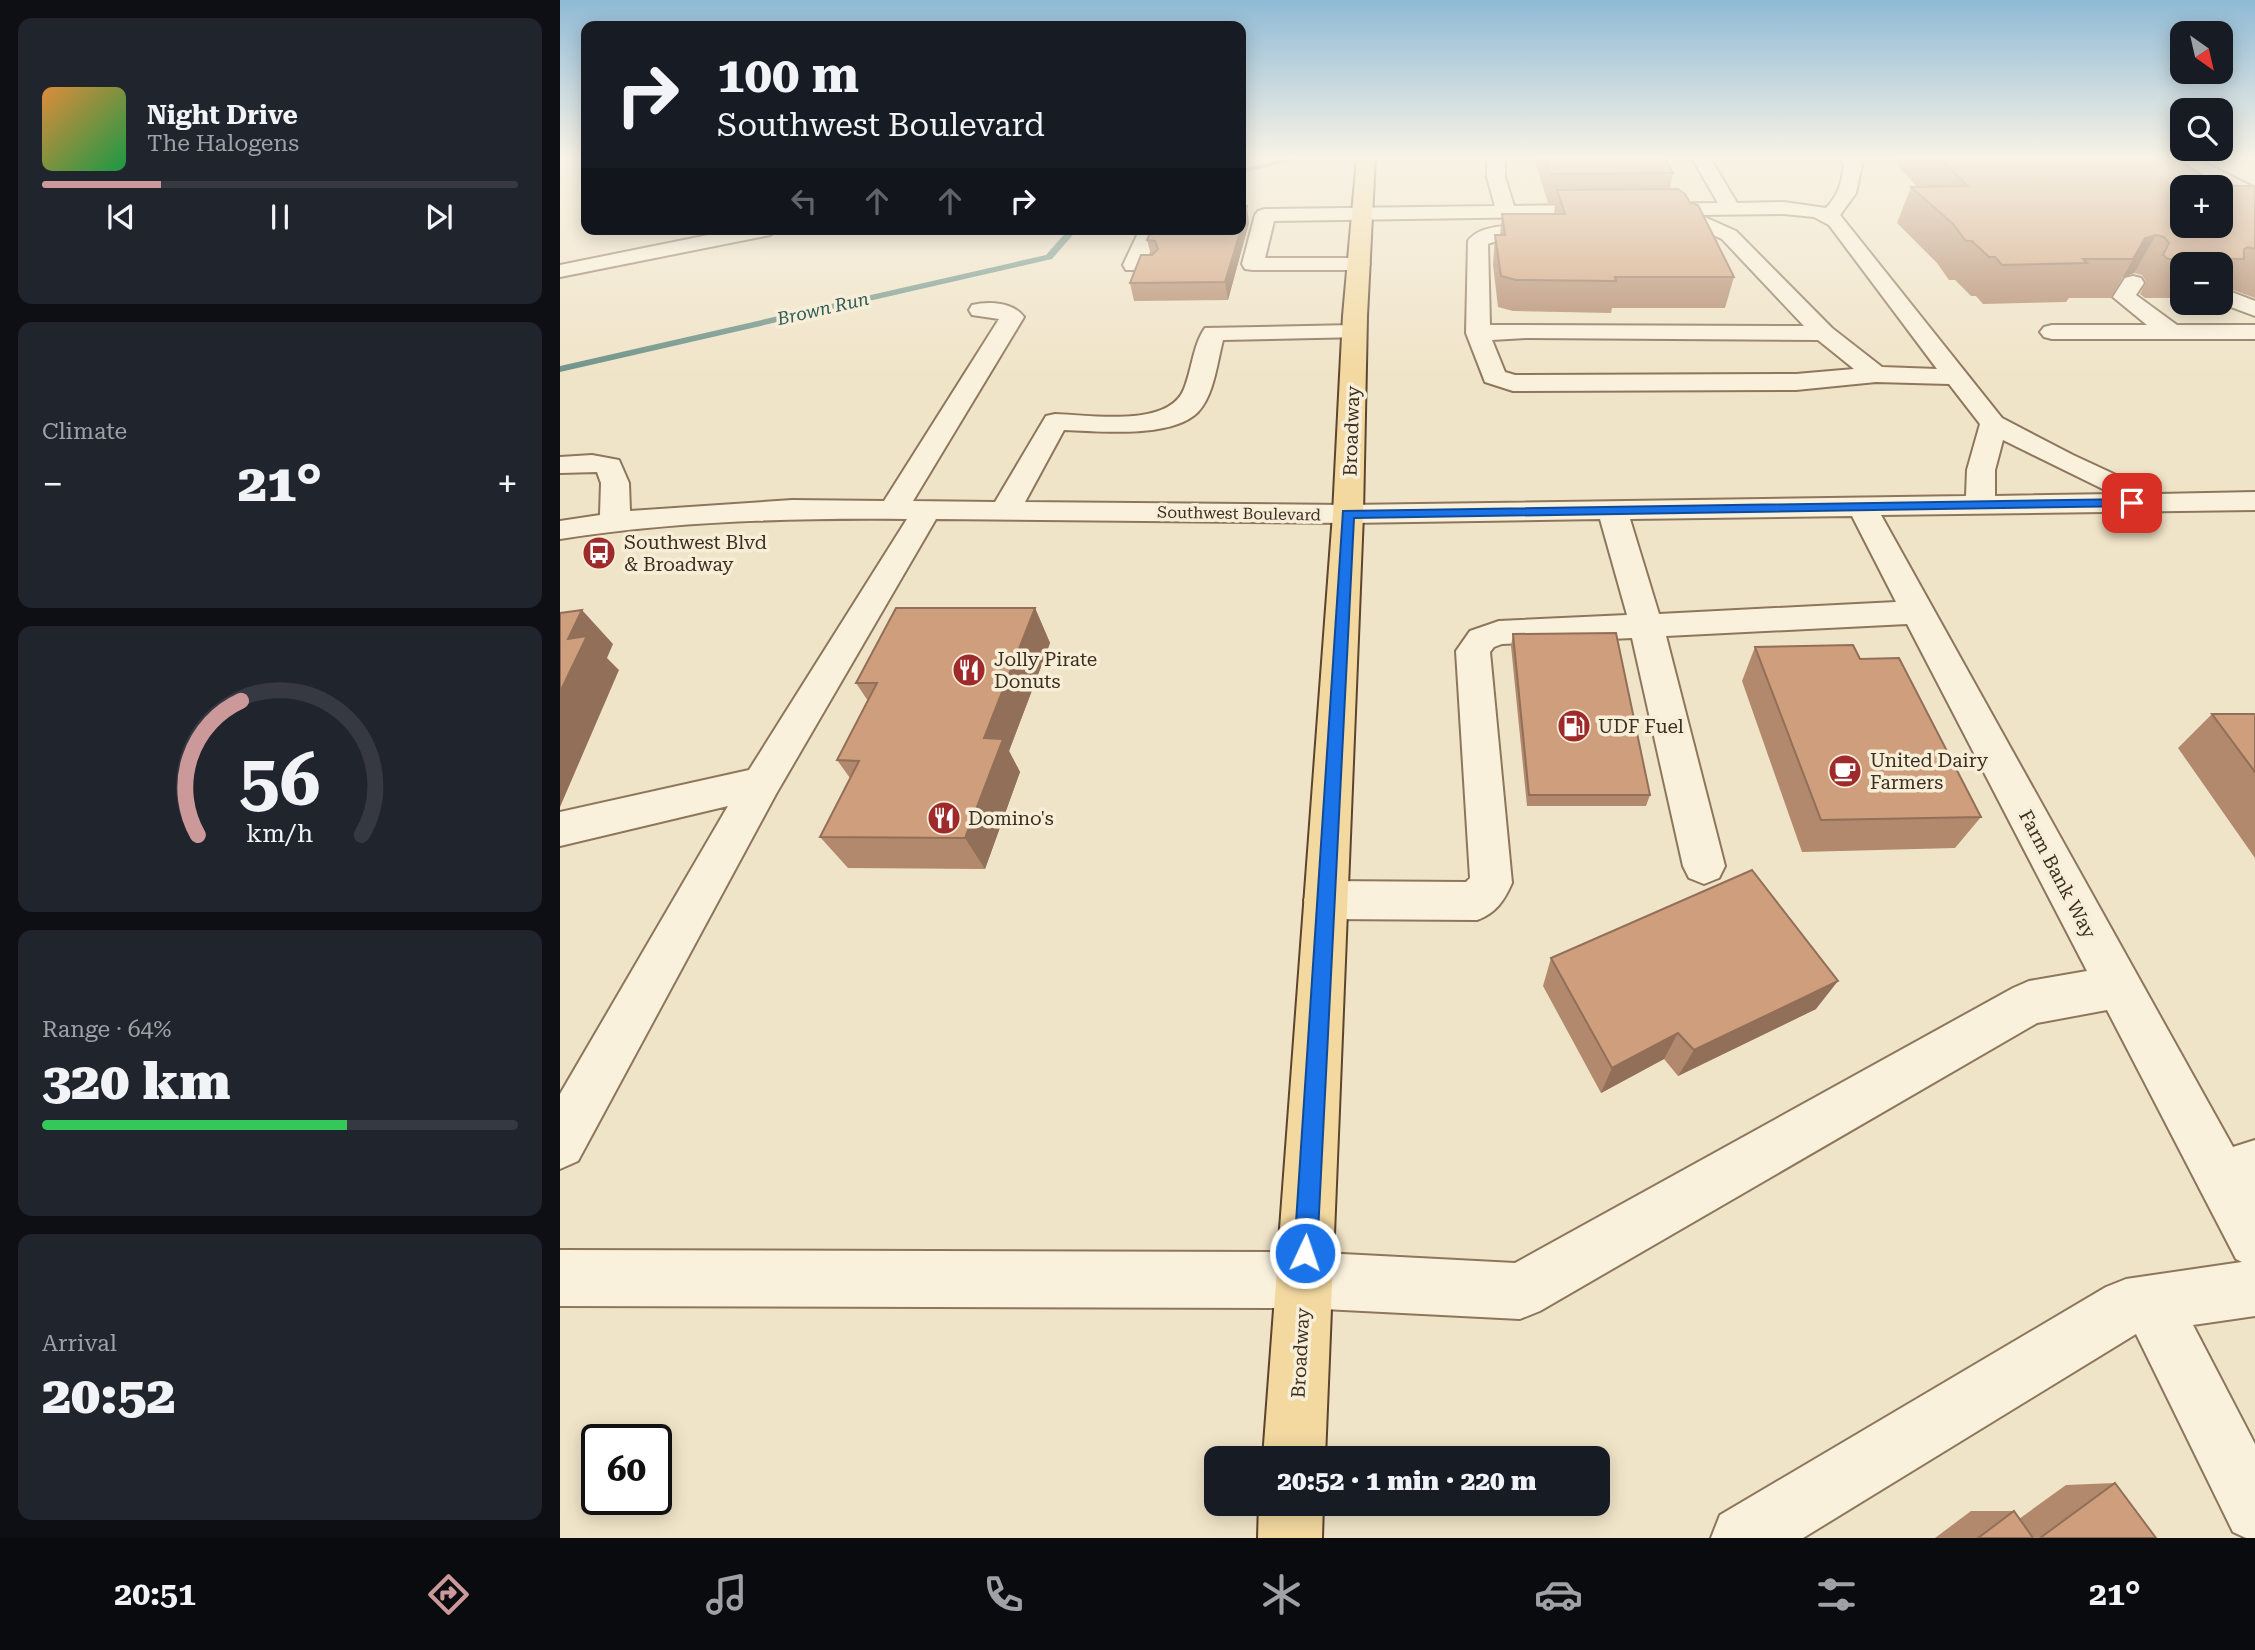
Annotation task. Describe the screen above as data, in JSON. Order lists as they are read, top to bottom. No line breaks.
{"streets":{"main road":["Broadway"],"street":["Southwest Boulevard","Farm Bank Way"]},"crossings":[["Broadway","Southwest Boulevard"],["Southwest Boulevard","Farm Bank Way"]],"water":["Brown Run"],"places":{"bus stop":["Southwest Blvd & Broadway"],"restaurant":["Jolly Pirate Donuts","Domino's"],"fuel station":["UDF Fuel"],"cafe":["United Dairy Farmers"]},"north":"bottom right","page":{"map_buttons":["+","−"],"turn":["100 m","Southwest Boulevard"],"song":["Night Drive","The Halogens"],"tile":["Climate",["Range · 64%","320 km"],["Arrival","20:52"]],"heat":["−","21°","+"],"limit":"60","trip":"20:52 · 1 min · 220 m","tabs":["20:51","21°"],"gauge":["56","km/h"]}}
